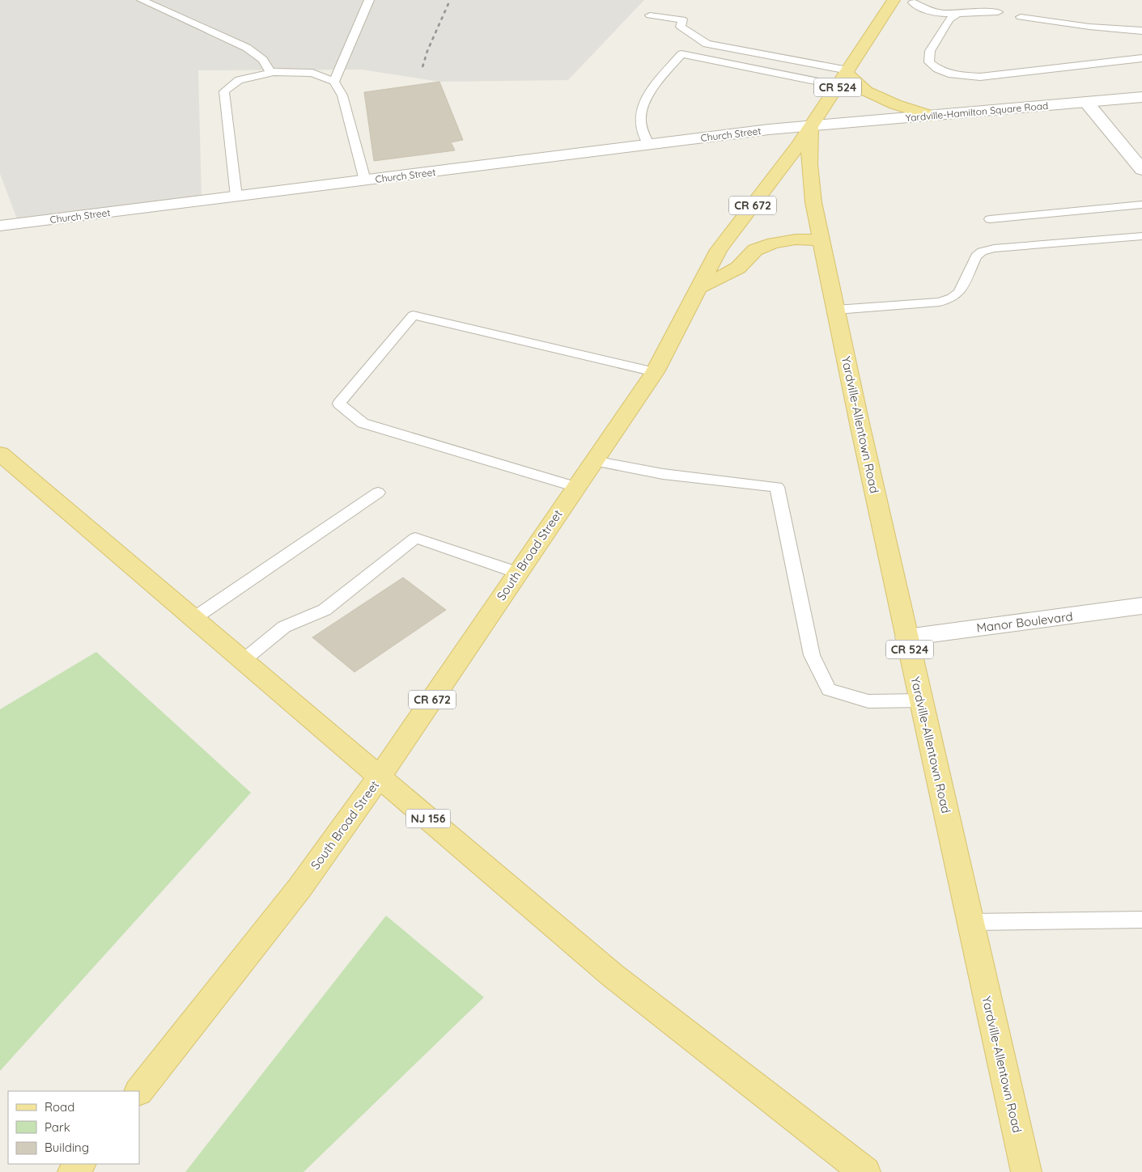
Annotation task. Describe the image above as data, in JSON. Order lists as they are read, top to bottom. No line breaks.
{"streets":{"main road":["CR 524","CR 672","Yardville-Allentown Road","South Broad Street","NJ 156"],"street":["Yardville-Hamilton Square Road","Church Street","Manor Boulevard"]},"crossings":[["Yardville-Hamilton Square Road","Church Street"],["Yardville-Hamilton Square Road","Yardville-Allentown Road"],["Yardville-Hamilton Square Road","South Broad Street"],["Church Street","Yardville-Allentown Road"],["Church Street","South Broad Street"],["Yardville-Allentown Road","South Broad Street"],["Yardville-Allentown Road","Manor Boulevard"],["South Broad Street","NJ 156"]],"legend":["Road","Park","Building"]}
